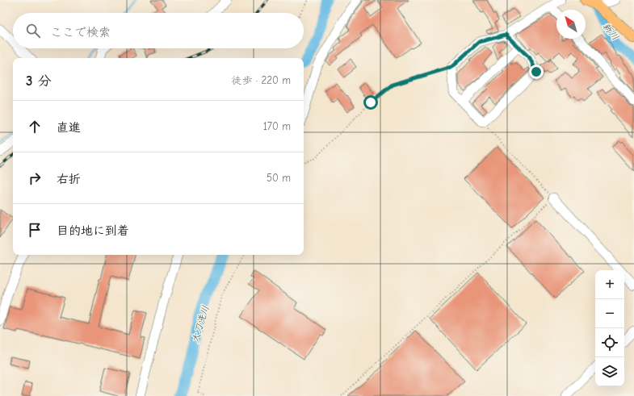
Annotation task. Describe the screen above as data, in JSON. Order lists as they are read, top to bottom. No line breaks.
{"water":["新川","大刀洗川"],"north":"top left","page":{"search":"ここで検索","heading":["3 分","徒歩 · 220 m"],"list":[["直進","170 m"],["右折","50 m"],"目的地に到着"],"map_buttons":["+","−"]}}
